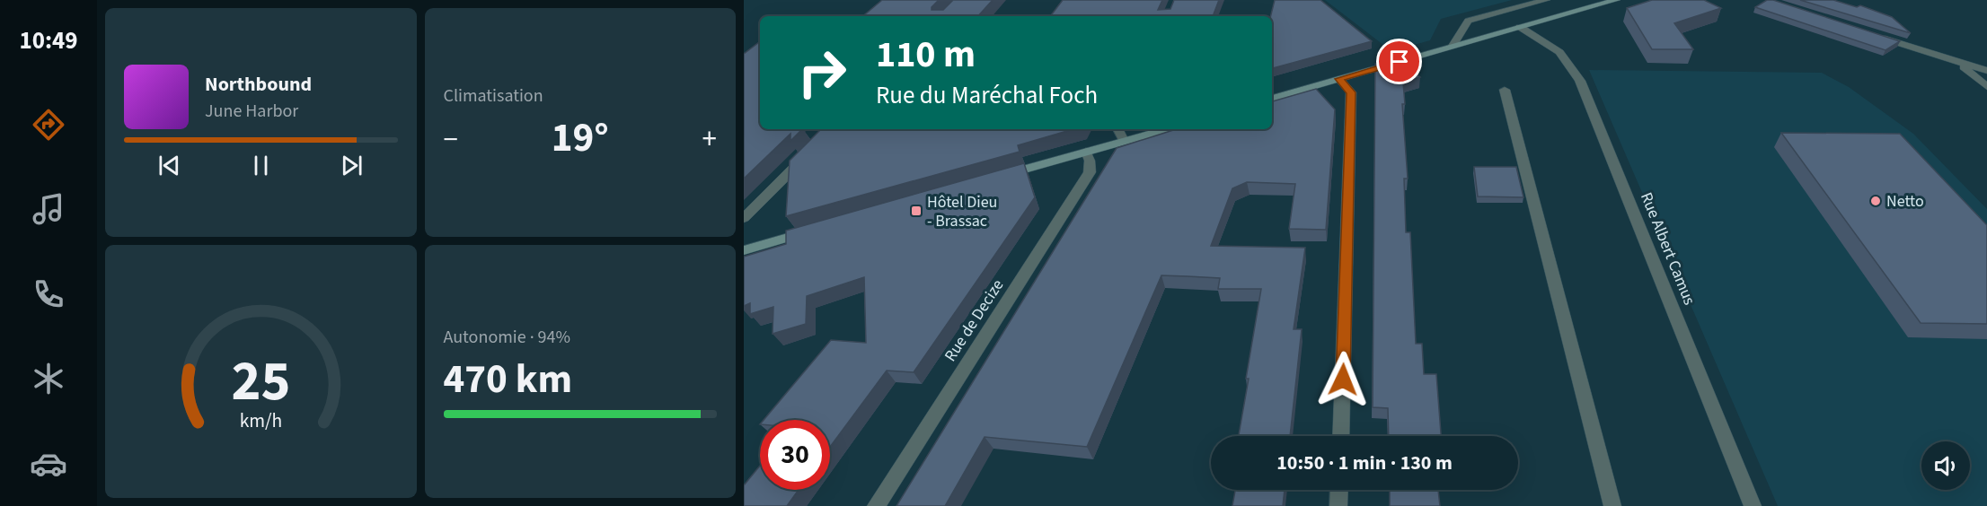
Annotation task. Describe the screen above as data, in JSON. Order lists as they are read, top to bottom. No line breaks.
{"streets":{"street":["Rue Albert Camus","Rue de Decize"]},"places":{"other":["Netto"],"transit":["Hôtel Dieu - Brassac"]},"page":{"tabs":"10:49","tile":["Climatisation",["Autonomie · 94%","470 km"]],"turn":["110 m","Rue du Maréchal Foch"],"song":["Northbound","June Harbor"],"heat":["−","19°","+"],"limit":"30","trip":"10:50 · 1 min · 130 m","gauge":["25","km/h"]}}
